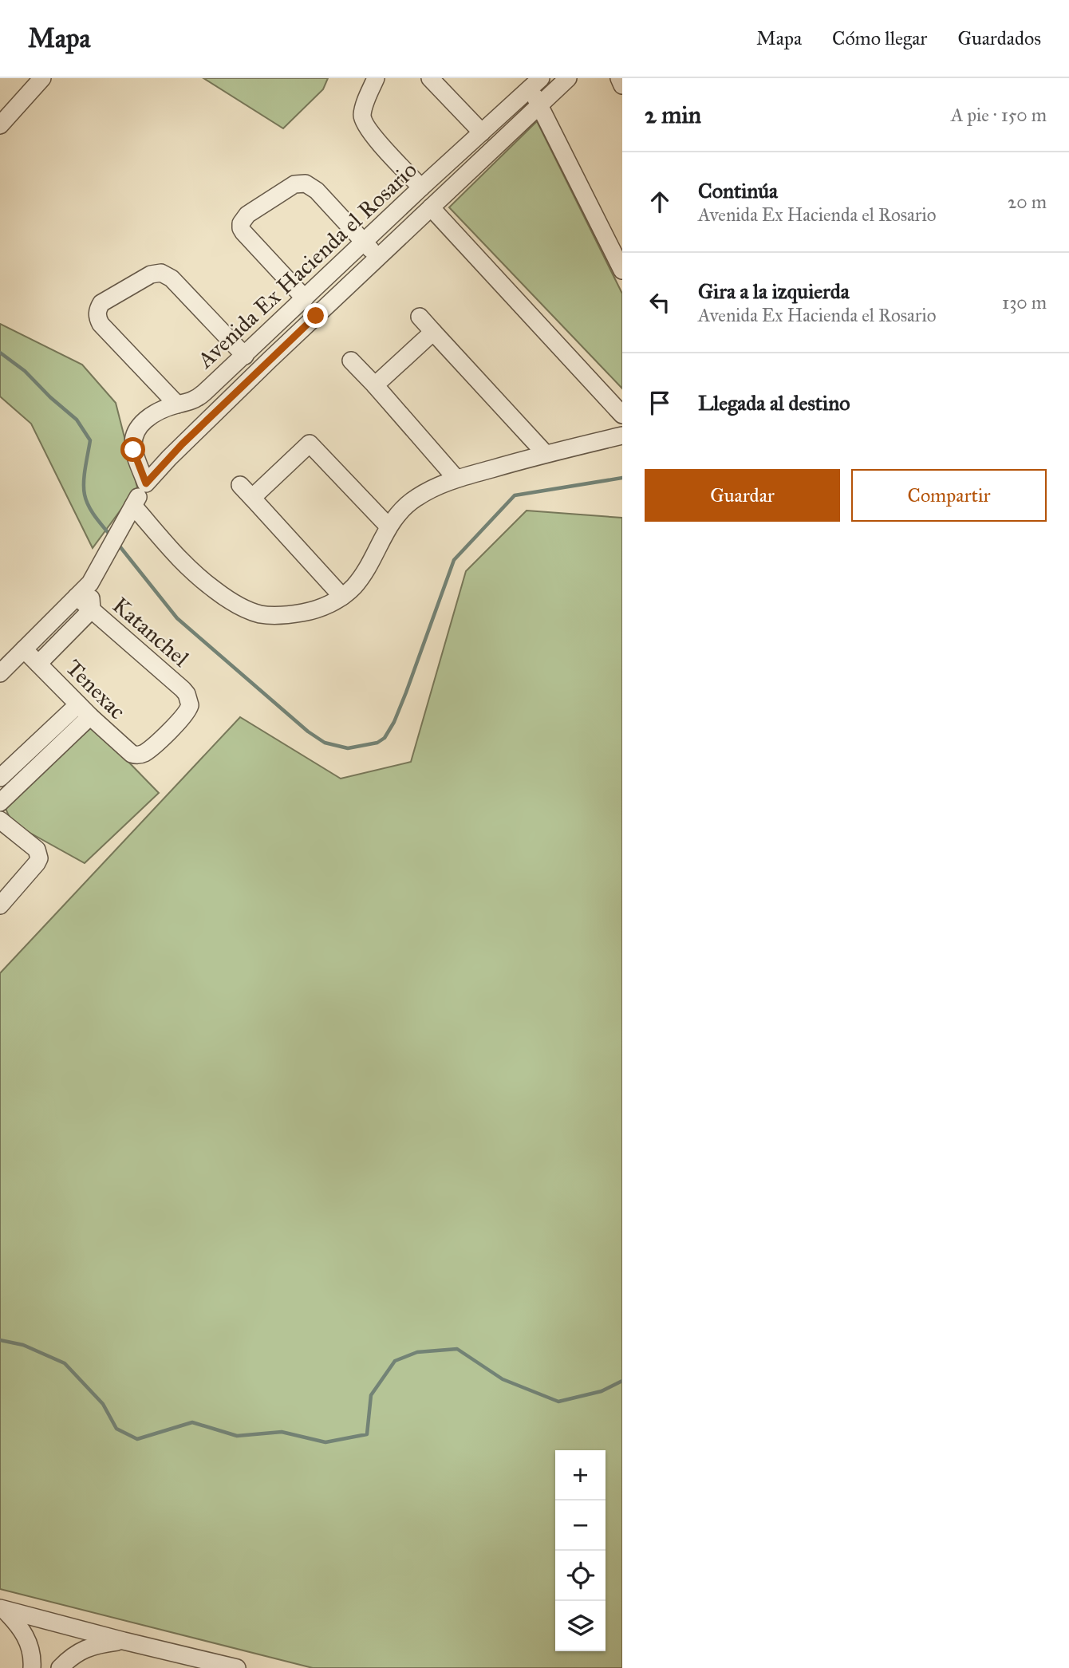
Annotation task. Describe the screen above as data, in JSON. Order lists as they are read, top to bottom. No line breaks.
{"streets":{"street":["Avenida Ex Hacienda el Rosario","Katanchel","Tenexac"]},"crossings":[["Avenida Ex Hacienda el Rosario","Katanchel"],["Avenida Ex Hacienda el Rosario","Tenexac"],["Katanchel","Tenexac"]],"page":{"header":"Mapa","nav":["Mapa","Cómo llegar","Guardados"],"heading":["2 min","A pie · 150 m"],"list":[["Continúa","Avenida Ex Hacienda el Rosario","20 m"],["Gira a la izquierda","Avenida Ex Hacienda el Rosario","130 m"],"Llegada al destino"],"buttons":["Guardar","Compartir"],"map_buttons":["+","−"]}}
